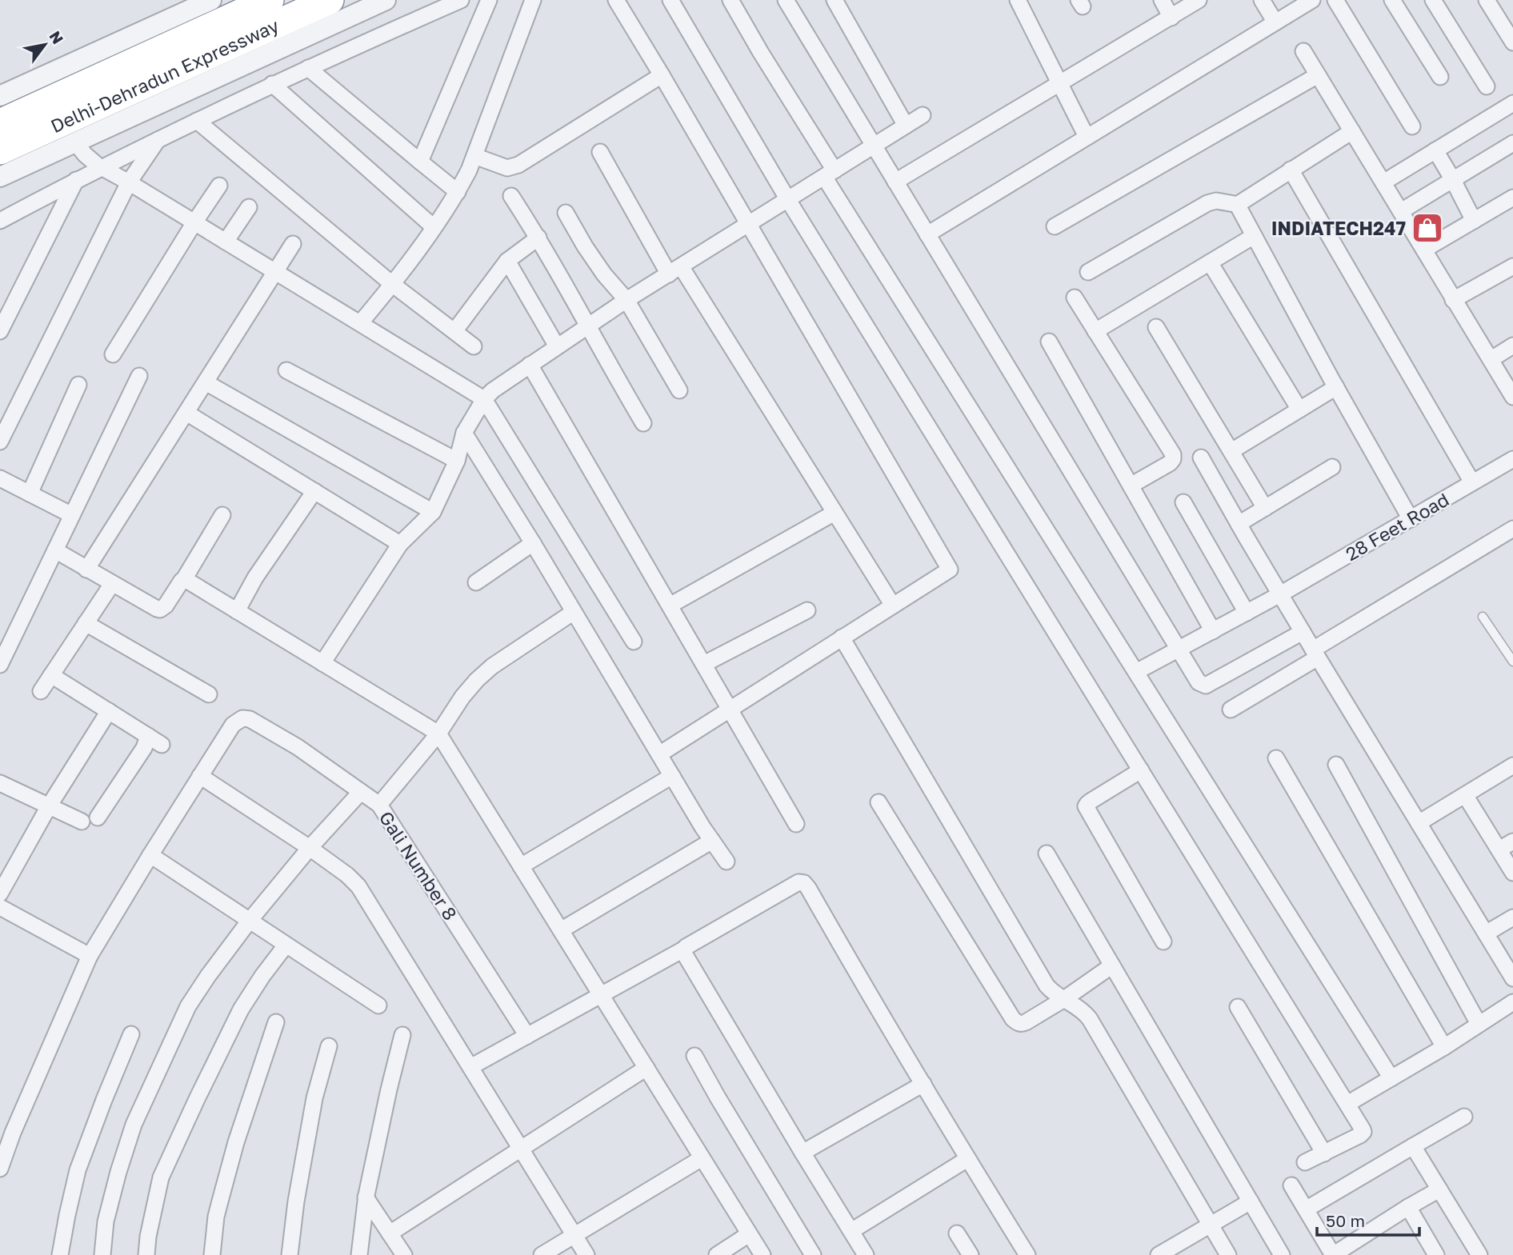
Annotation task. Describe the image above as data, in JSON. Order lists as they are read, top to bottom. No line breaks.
{"streets":{"highway":["Delhi-Dehradun Expressway"],"street":["28 Feet Road","Gali Number 8"]},"places":{"shop":["INDIATECH247"]},"scale_bar":"50 m","north":"top right"}
